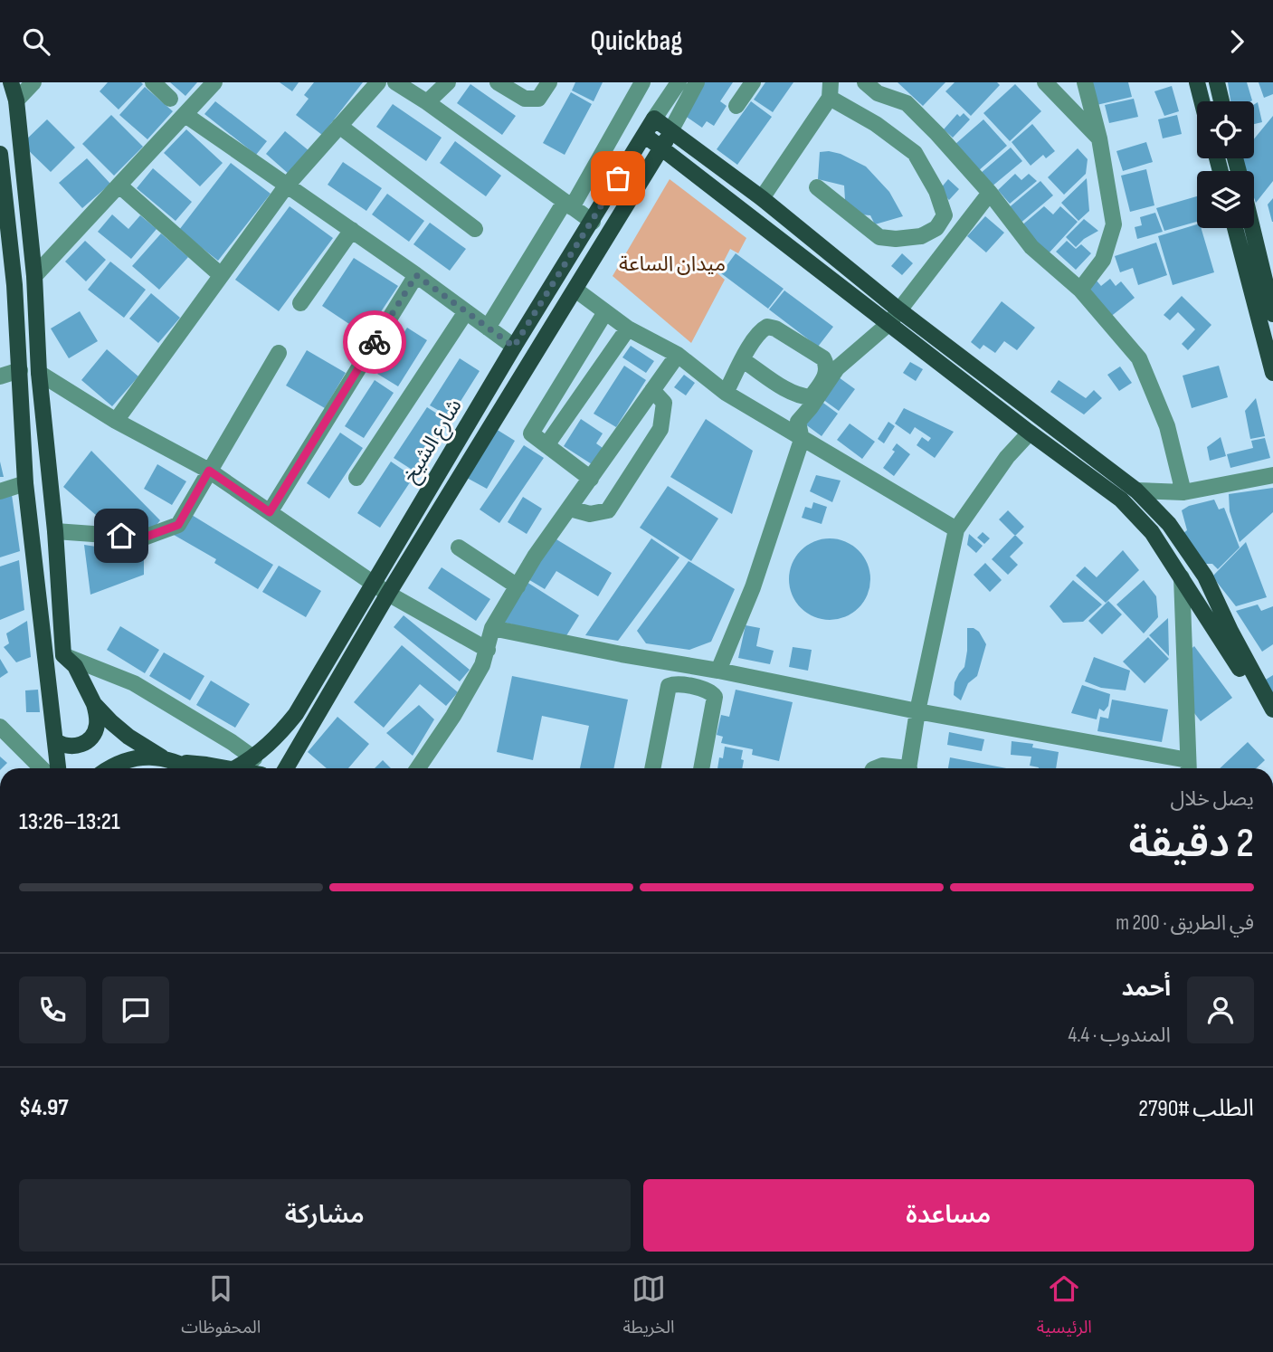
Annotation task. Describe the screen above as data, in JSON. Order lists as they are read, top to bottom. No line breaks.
{"streets":{"main road":["شارع الشيخ"]},"parks":["ميدان الساعة"],"page":{"header":"Quickbag","heading":["2 دقيقة","يصل خلال","13:21–13:26"],"panel":["أحمد","المندوب · 4.4","الطلب #2790","$4.97"],"bar":"في الطريق · 200 m","buttons":["مساعدة","مشاركة"],"tabs":["الرئيسية","الخريطة","المحفوظات"]}}
